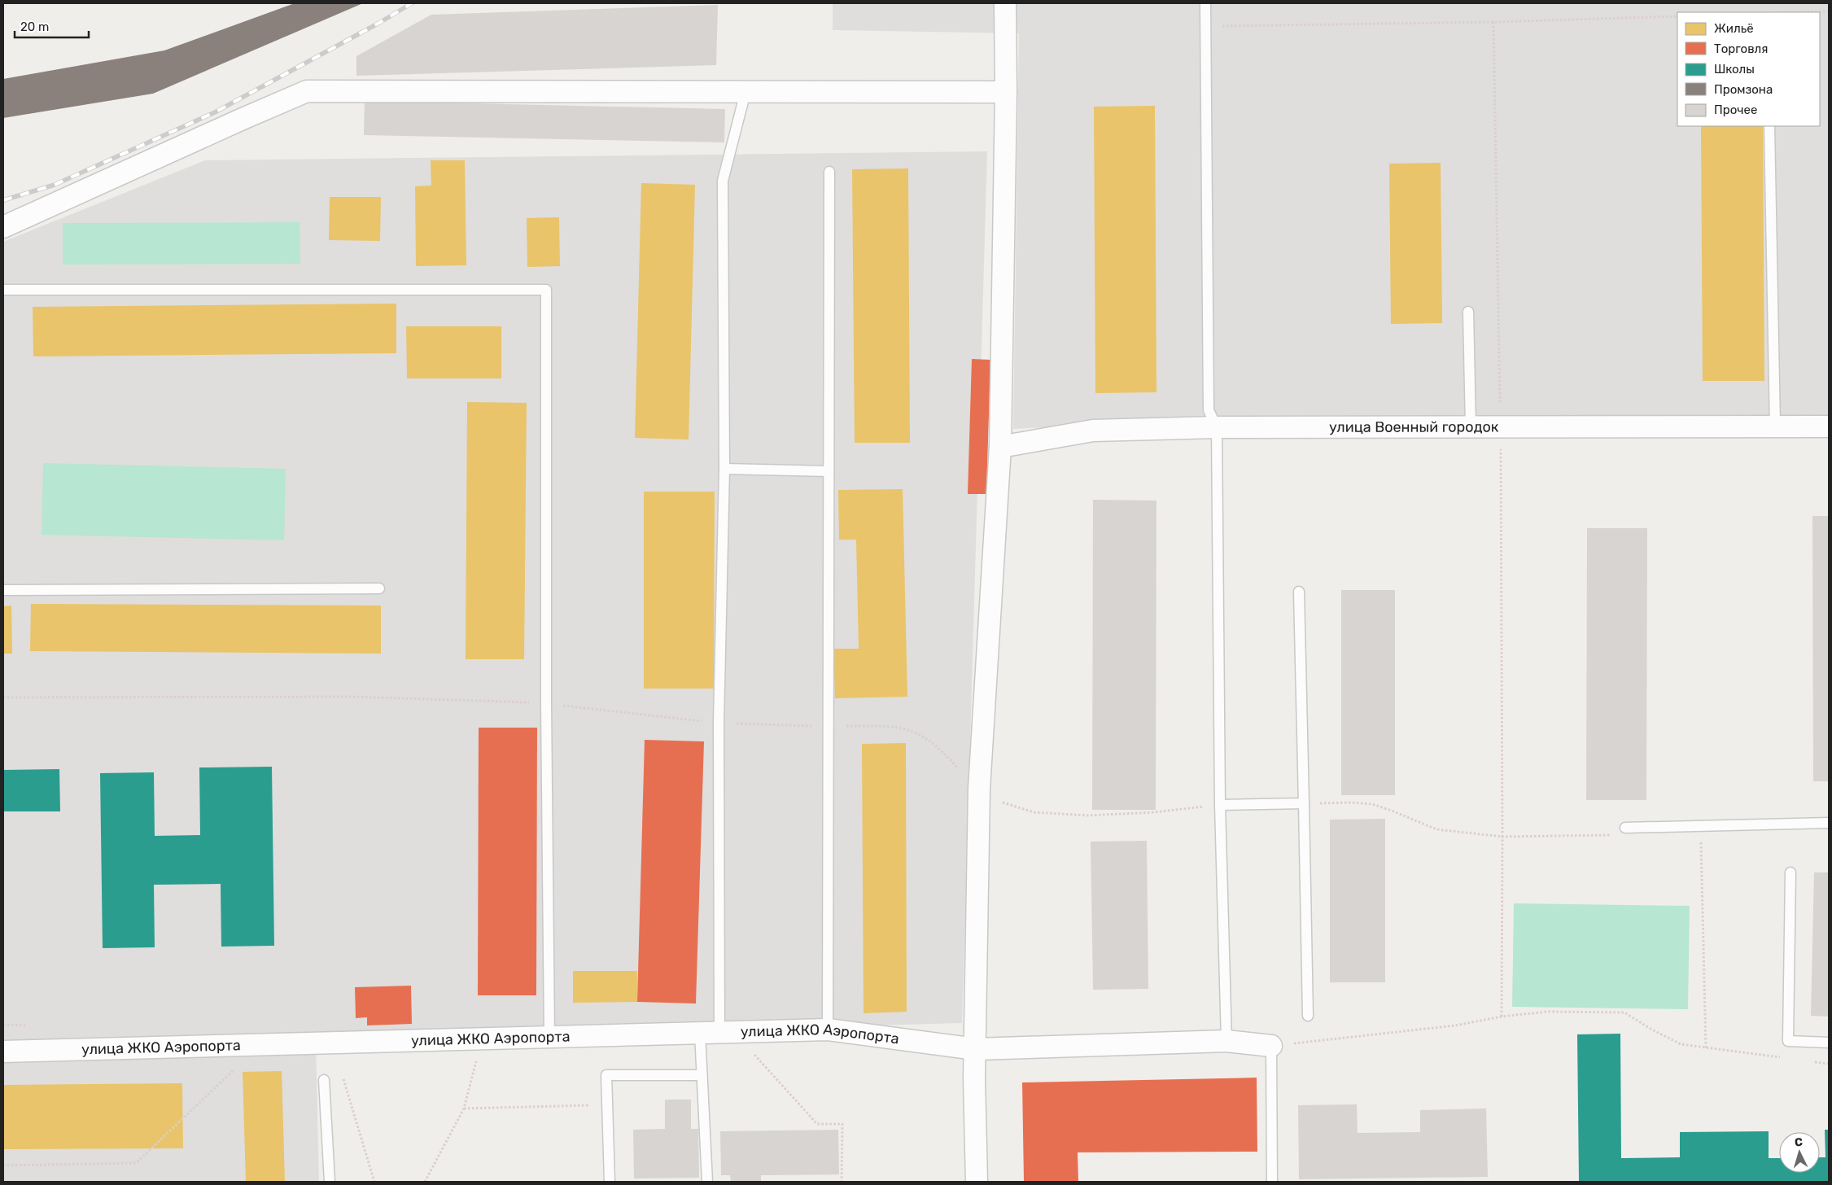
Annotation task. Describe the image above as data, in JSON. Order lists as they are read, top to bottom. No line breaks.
{"streets":{"street":["улица Военный городок","улица ЖКО Аэропорта"]},"legend":["Жильё","Торговля","Школы","Промзона","Прочее"],"scale_bar":"20 m","north":"top"}
